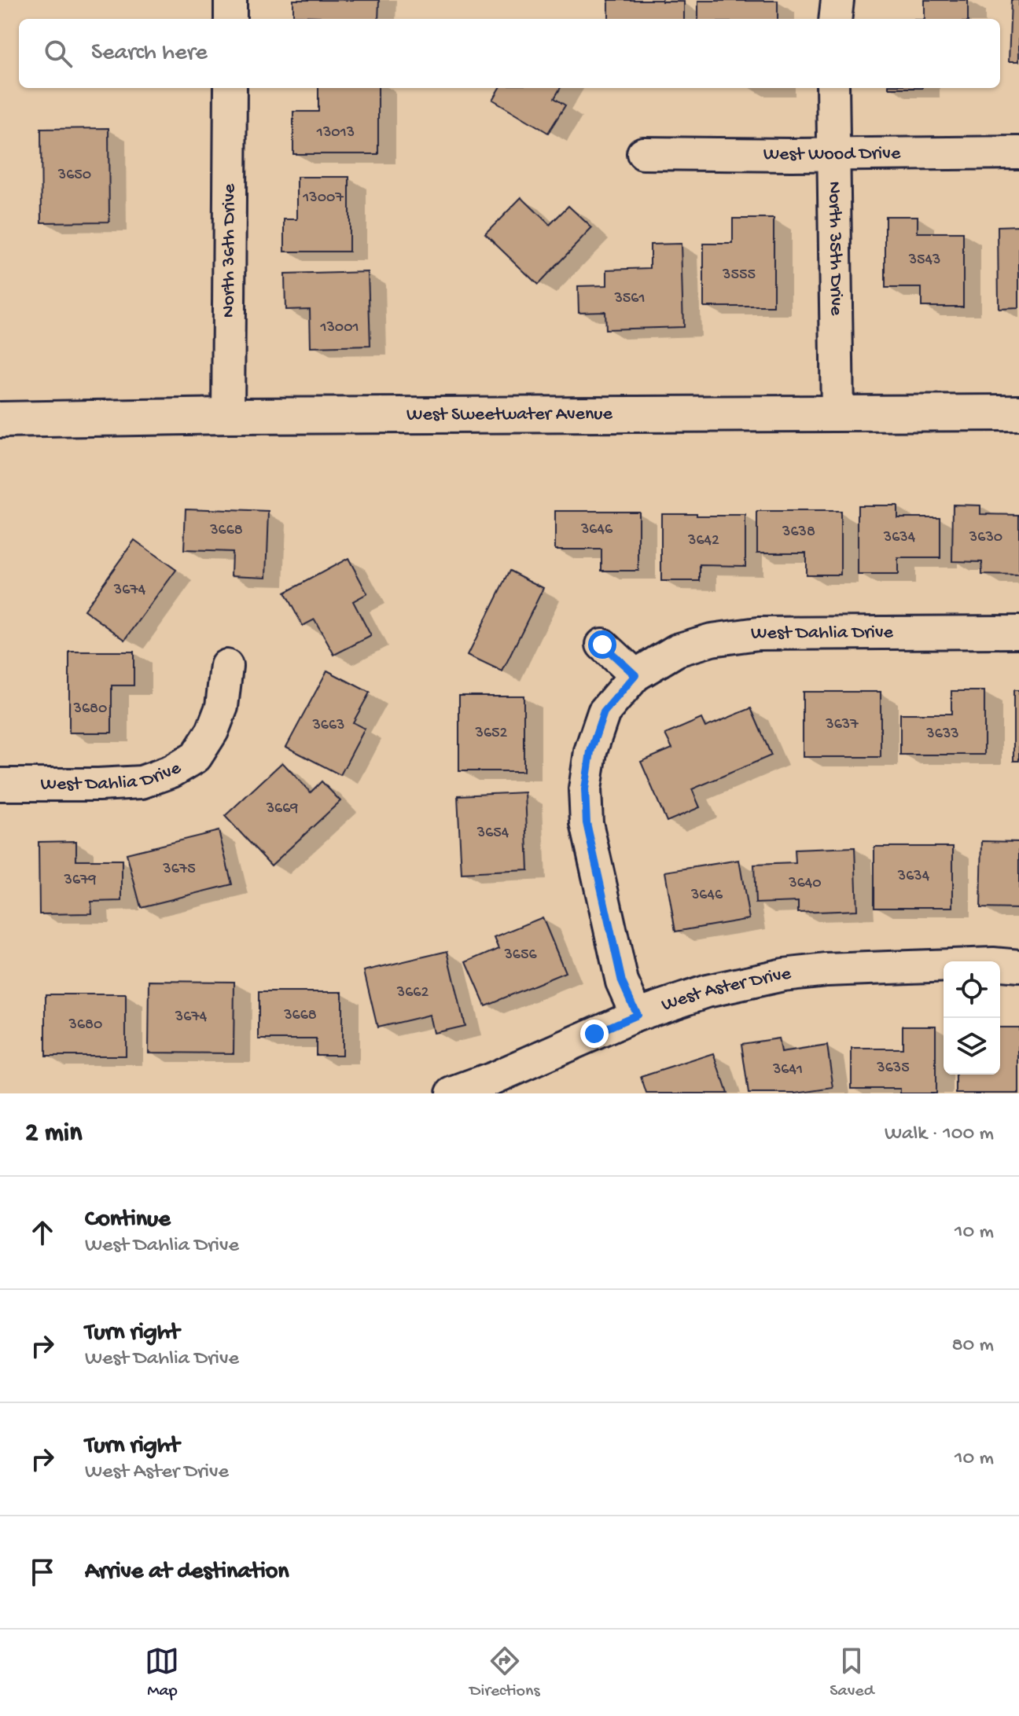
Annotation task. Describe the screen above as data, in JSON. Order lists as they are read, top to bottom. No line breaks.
{"streets":{"street":["West Wood Drive","North 35th Drive","North 36th Drive","West Sweetwater Avenue","West Dahlia Drive","West Aster Drive"]},"crossings":[["West Wood Drive","North 35th Drive"],["North 35th Drive","West Sweetwater Avenue"],["North 36th Drive","West Sweetwater Avenue"],["West Dahlia Drive","West Aster Drive"]],"house_numbers":["13013","3650","13007","3543","3555","3561","13001","3646","3668","3638","3634","3630","3642","3674","3680","3637","3663","3652","3633","3669","3654","3675","3634","3679","3640","3646","3656","3662","3668","3674","3680","3635","3641"],"page":{"search":"Search here","heading":["2 min","Walk · 100 m"],"list":[["Continue","West Dahlia Drive","10 m"],["Turn right","West Dahlia Drive","80 m"],["Turn right","West Aster Drive","10 m"],"Arrive at destination"],"nav":["Map","Directions","Saved"]}}
